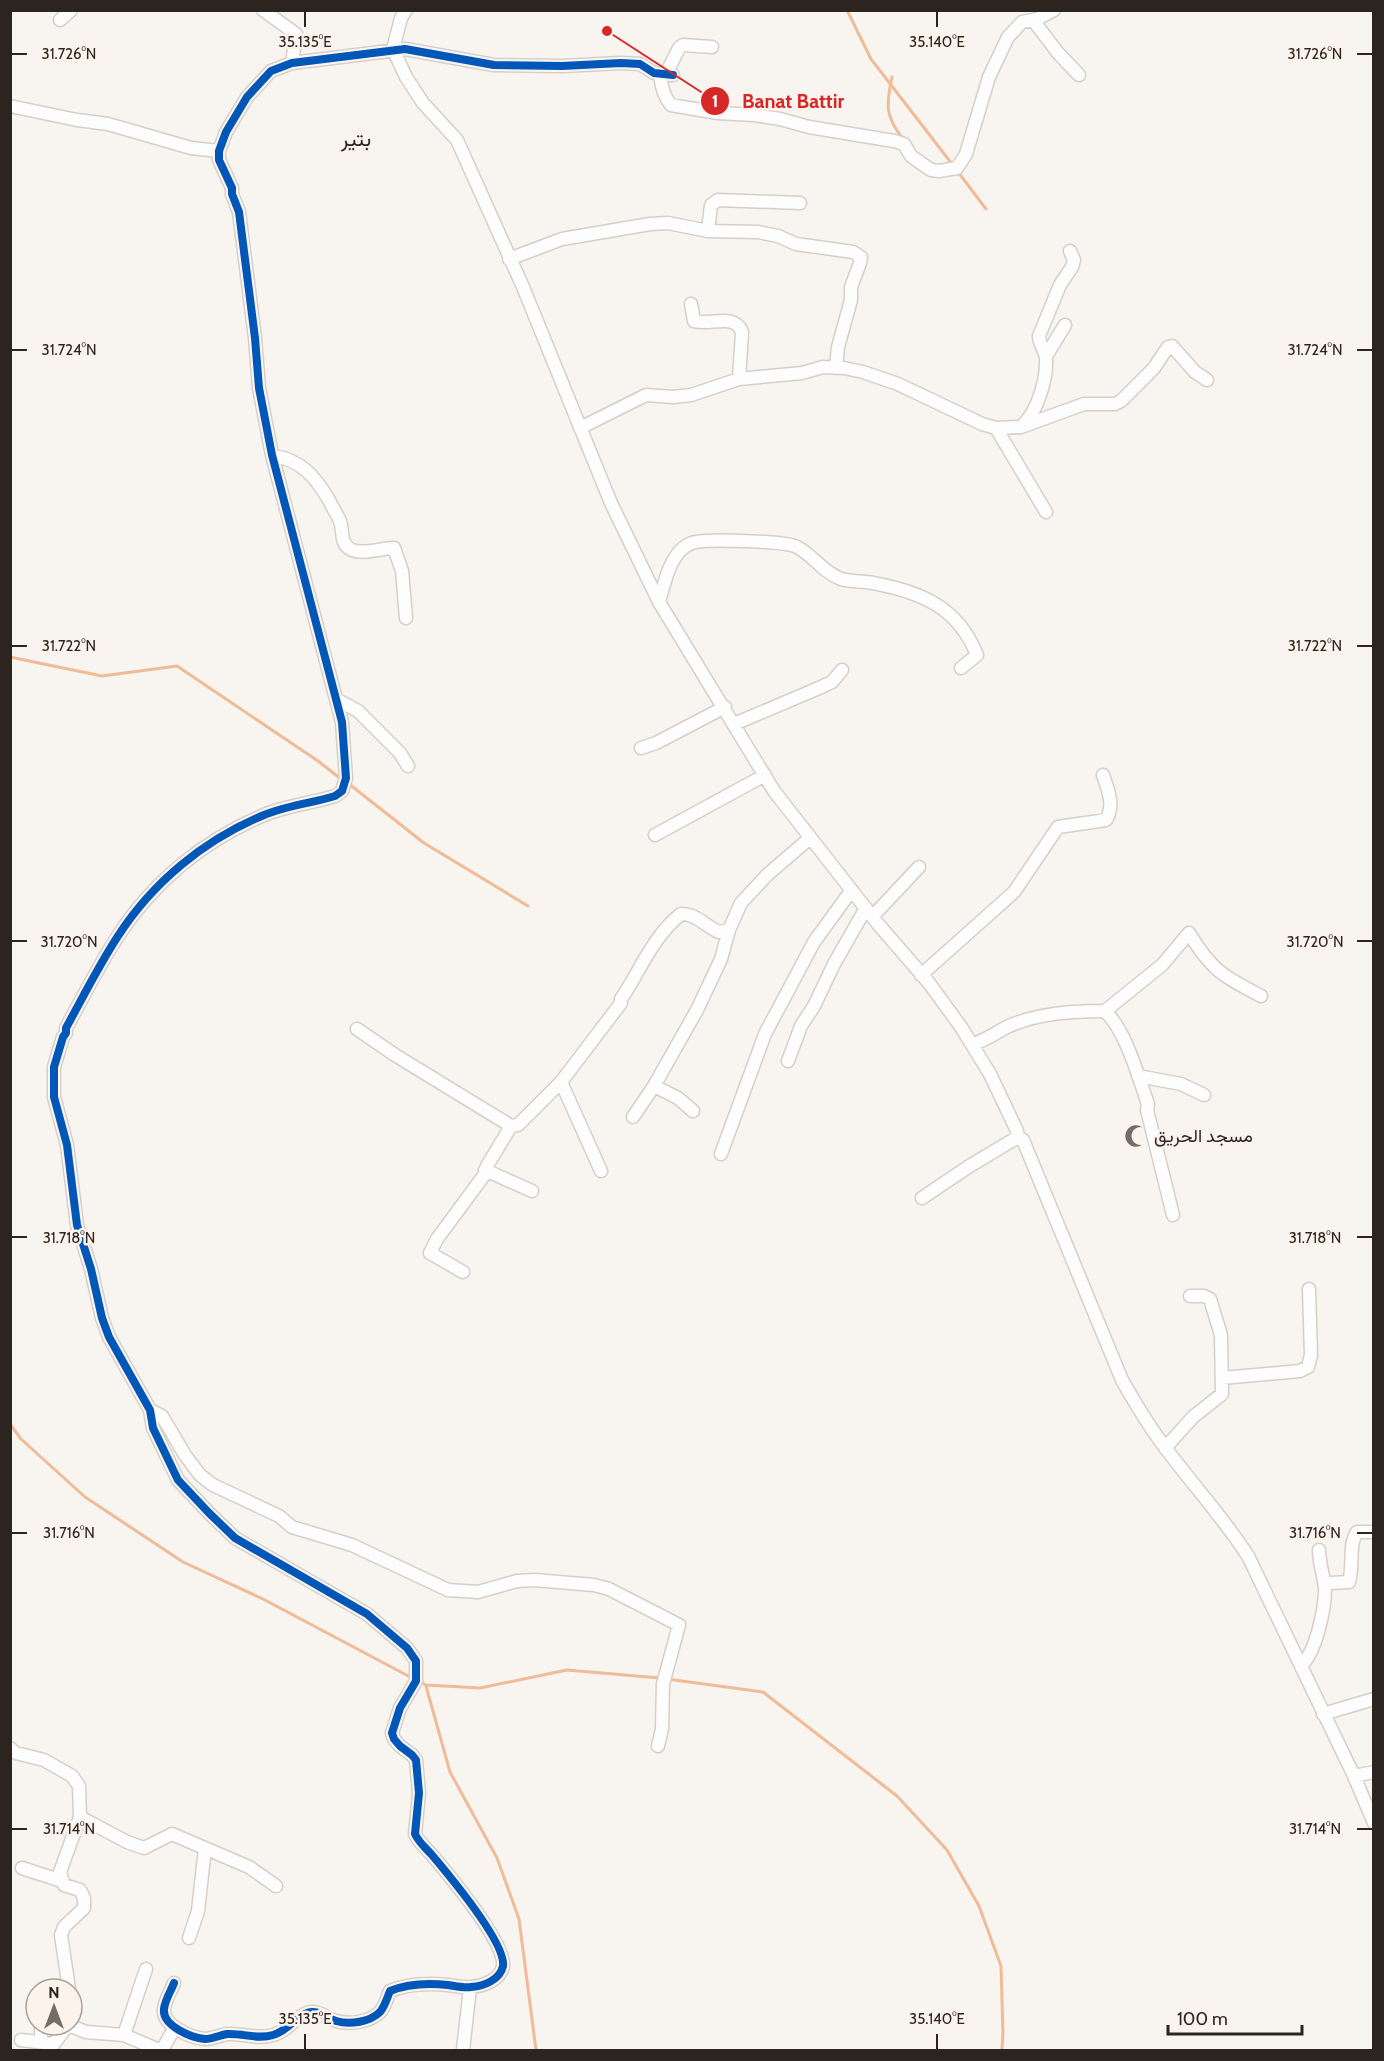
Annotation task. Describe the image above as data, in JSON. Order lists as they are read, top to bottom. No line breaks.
{"districts":["بتير"],"places":{"other":["Banat Battir"],"mosque":["مسجد الحريق"]},"scale_bar":"100 m","north":"top","coordinates":["35.135°E","35.140°E","31.726°N","31.724°N","31.722°N","31.720°N","31.718°N","31.716°N","31.714°N"]}
